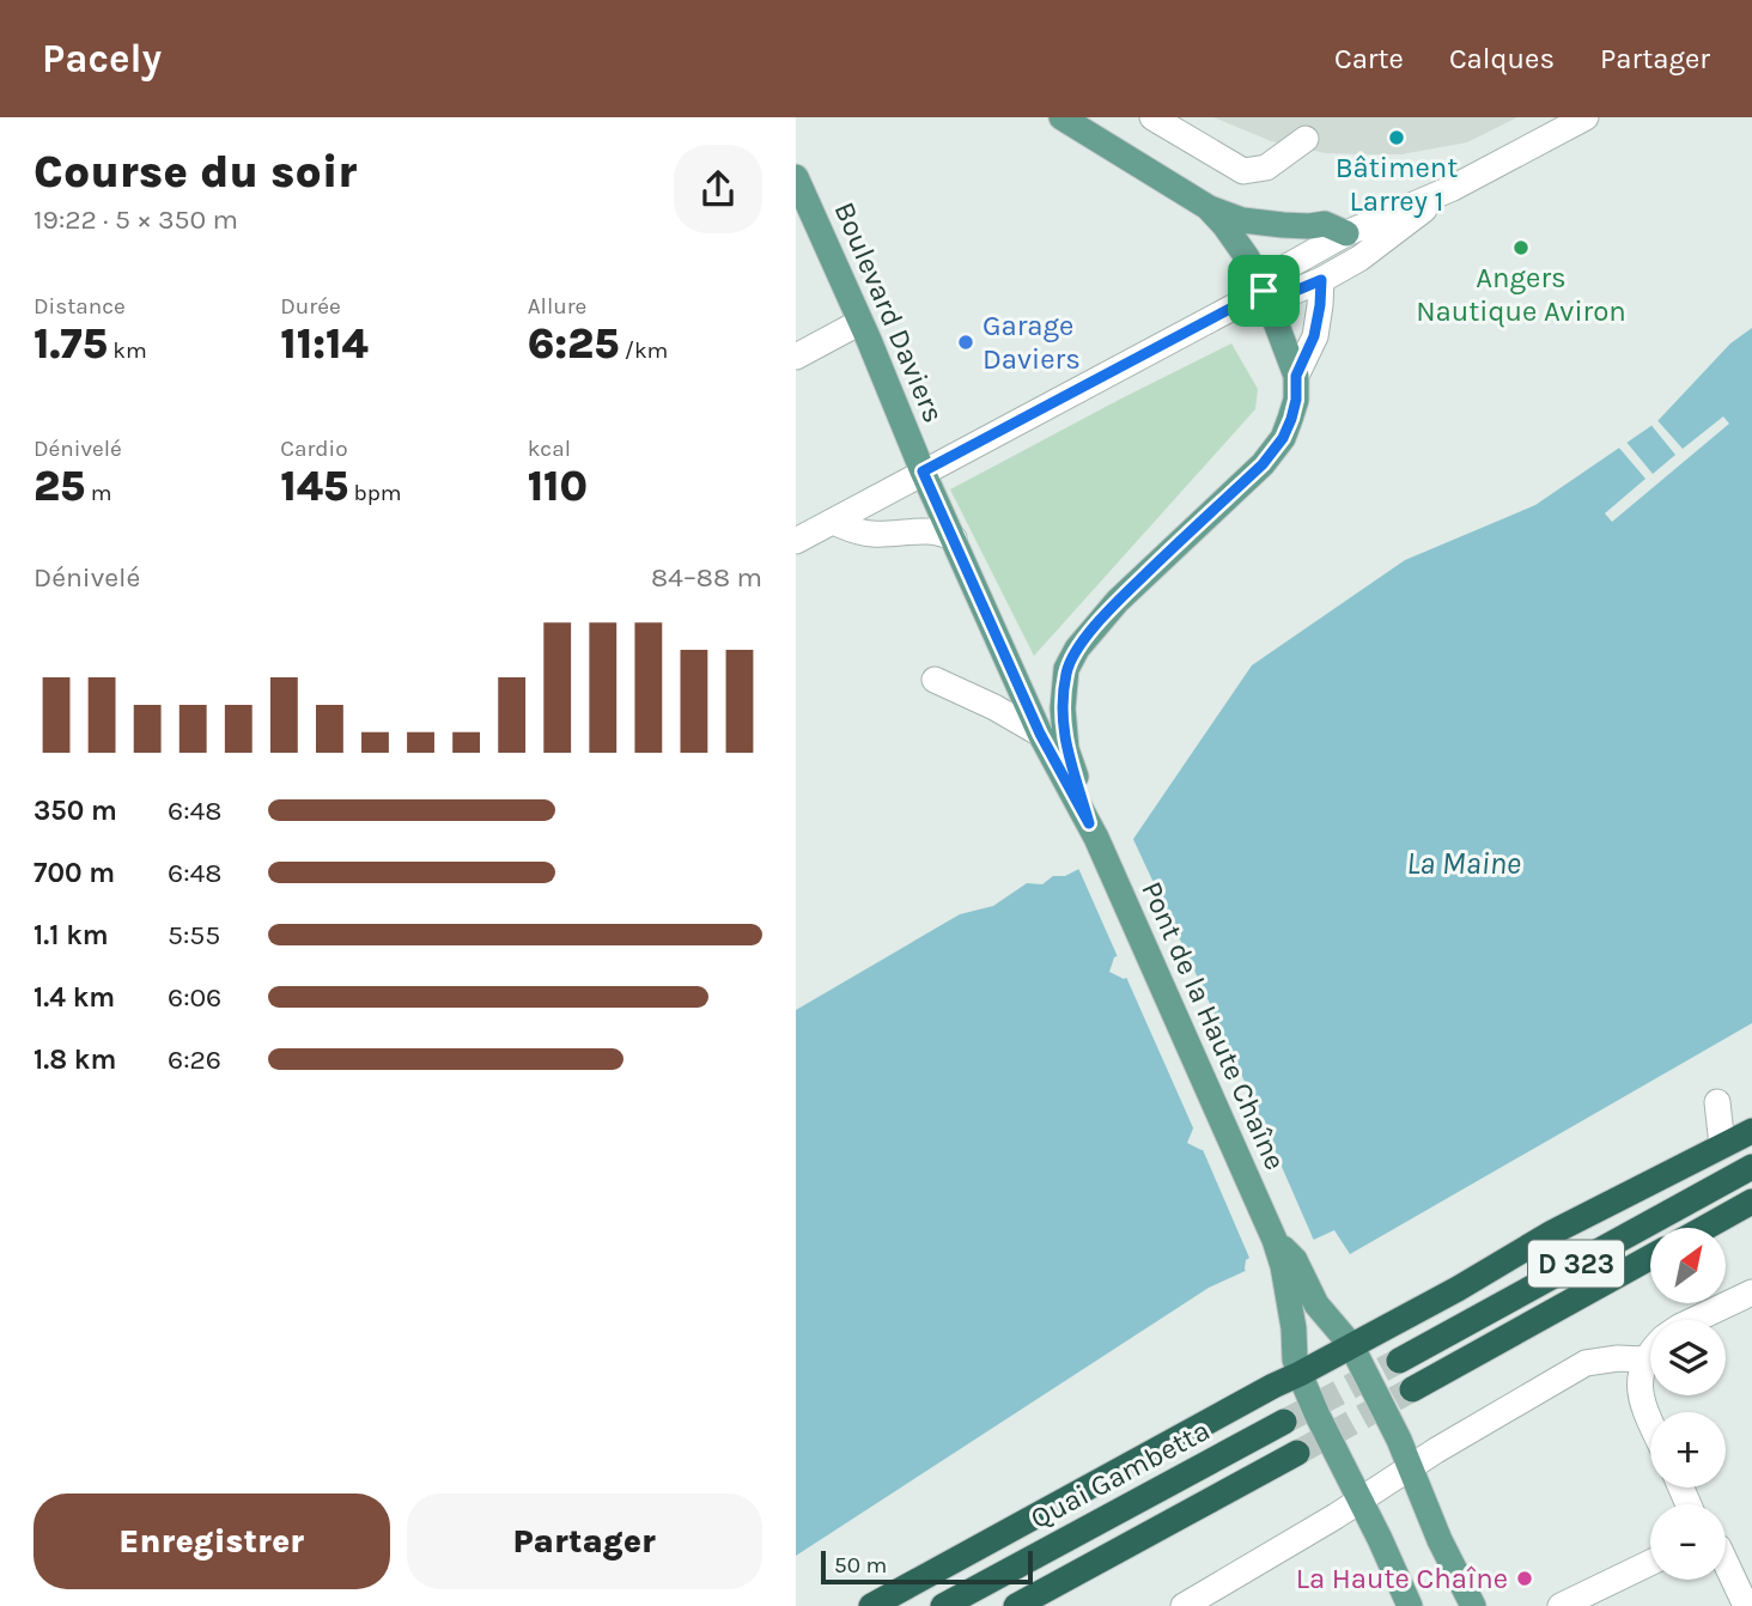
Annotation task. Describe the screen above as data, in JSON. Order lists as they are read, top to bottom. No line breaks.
{"streets":{"highway":["D 323","Quai Gambetta"],"main road":["Boulevard Daviers","Pont de la Haute Chaîne"]},"crossings":[["Boulevard Daviers","Pont de la Haute Chaîne"]],"water":["La Maine"],"places":["Bâtiment Larrey 1","Angers Nautique Aviron","Garage Daviers","La Haute Chaîne"],"scale_bar":"50 m","north":"top right","page":{"header":"Pacely","nav":["Carte","Calques","Partager"],"heading":["Course du soir","19:22 · 5 × 350 m"],"stats":[["Distance","1.75 km"],["Durée","11:14"],["Allure","6:25 /km"],["Dénivelé","25 m"],["Cardio","145 bpm"],["kcal","110"]],"chart":["Dénivelé","84–88 m"],"list":[{"name":"350 m","note":"6:48"},{"name":"700 m","note":"6:48"},{"name":"1.1 km","note":"5:55"},{"name":"1.4 km","note":"6:06"},{"name":"1.8 km","note":"6:26"}],"map_buttons":["+","−"],"buttons":["Enregistrer","Partager"],"scale":"50 m"}}
